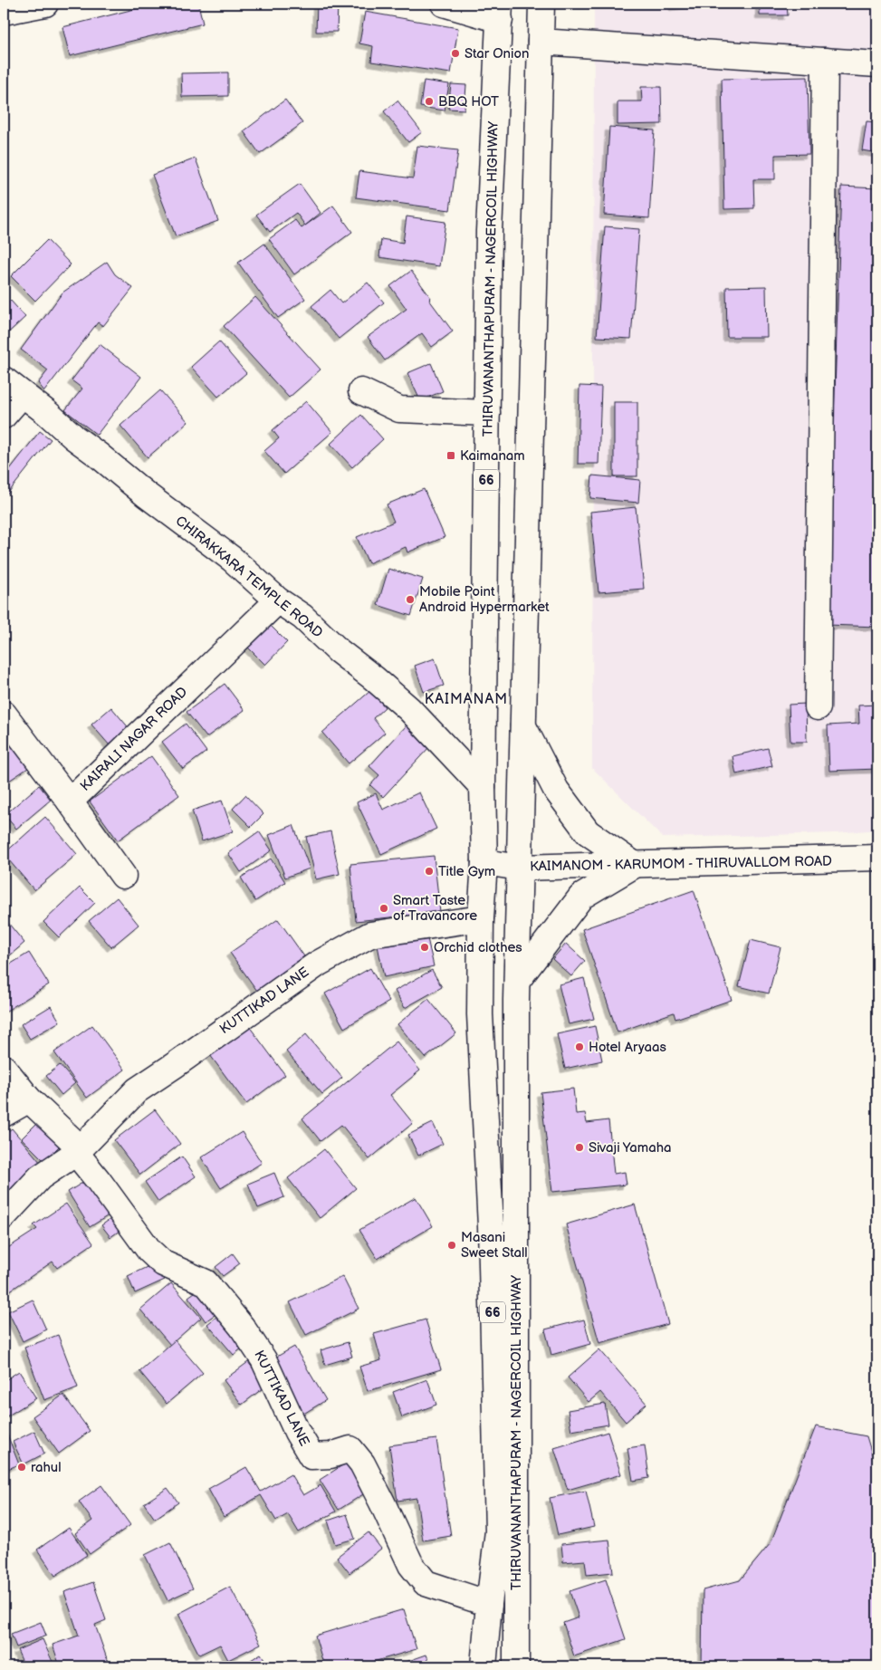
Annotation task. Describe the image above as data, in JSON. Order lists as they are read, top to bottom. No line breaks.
{"streets":{"main road":["THIRUVANANTHAPURAM - NAGERCOIL HIGHWAY","66","CHIRAKKARA TEMPLE ROAD","KAIRALI NAGAR ROAD","KAIMANOM - KARUMOM - THIRUVALLOM ROAD","KUTTIKAD LANE"]},"crossings":[["THIRUVANANTHAPURAM - NAGERCOIL HIGHWAY","CHIRAKKARA TEMPLE ROAD"],["THIRUVANANTHAPURAM - NAGERCOIL HIGHWAY","KAIMANOM - KARUMOM - THIRUVALLOM ROAD"],["THIRUVANANTHAPURAM - NAGERCOIL HIGHWAY","KUTTIKAD LANE"],["CHIRAKKARA TEMPLE ROAD","KAIRALI NAGAR ROAD"]],"districts":["KAIMANAM"],"places":{"other":["Star Onion","BBQ HOT","Mobile Point Android Hypermarket","Title Gym","Smart Taste of Travancore","Orchid clothes","Hotel Aryaas","Sivaji Yamaha","Masani Sweet Stall","rahul"],"transit":["Kaimanam"]}}
